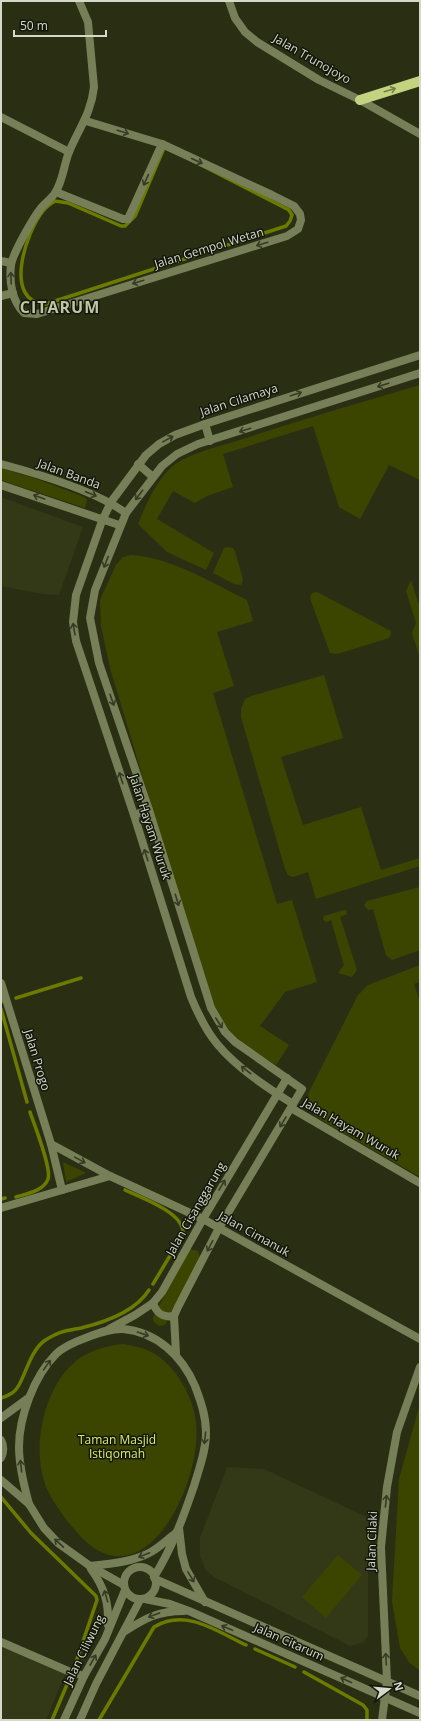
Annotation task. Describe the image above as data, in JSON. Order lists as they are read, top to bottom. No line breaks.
{"streets":{"street":["Jalan Trunojoyo","Jalan Gempol Wetan","Jalan Cilamaya","Jalan Banda","Jalan Hayam Wuruk","Jalan Progo","Jalan Cisanggarung","Jalan Cimanuk","Jalan Cilaki","Jalan Citarum","Jalan Ciliwung"]},"crossings":[["Jalan Cilamaya","Jalan Banda"],["Jalan Cilamaya","Jalan Hayam Wuruk"],["Jalan Banda","Jalan Hayam Wuruk"],["Jalan Hayam Wuruk","Jalan Cisanggarung"],["Jalan Cisanggarung","Jalan Cimanuk"],["Jalan Cilaki","Jalan Citarum"],["Jalan Citarum","Jalan Ciliwung"]],"one_way":["Jalan Cilaki"],"districts":["CITARUM"],"parks":["Taman Masjid Istiqomah"],"scale_bar":"50 m","north":"right"}
